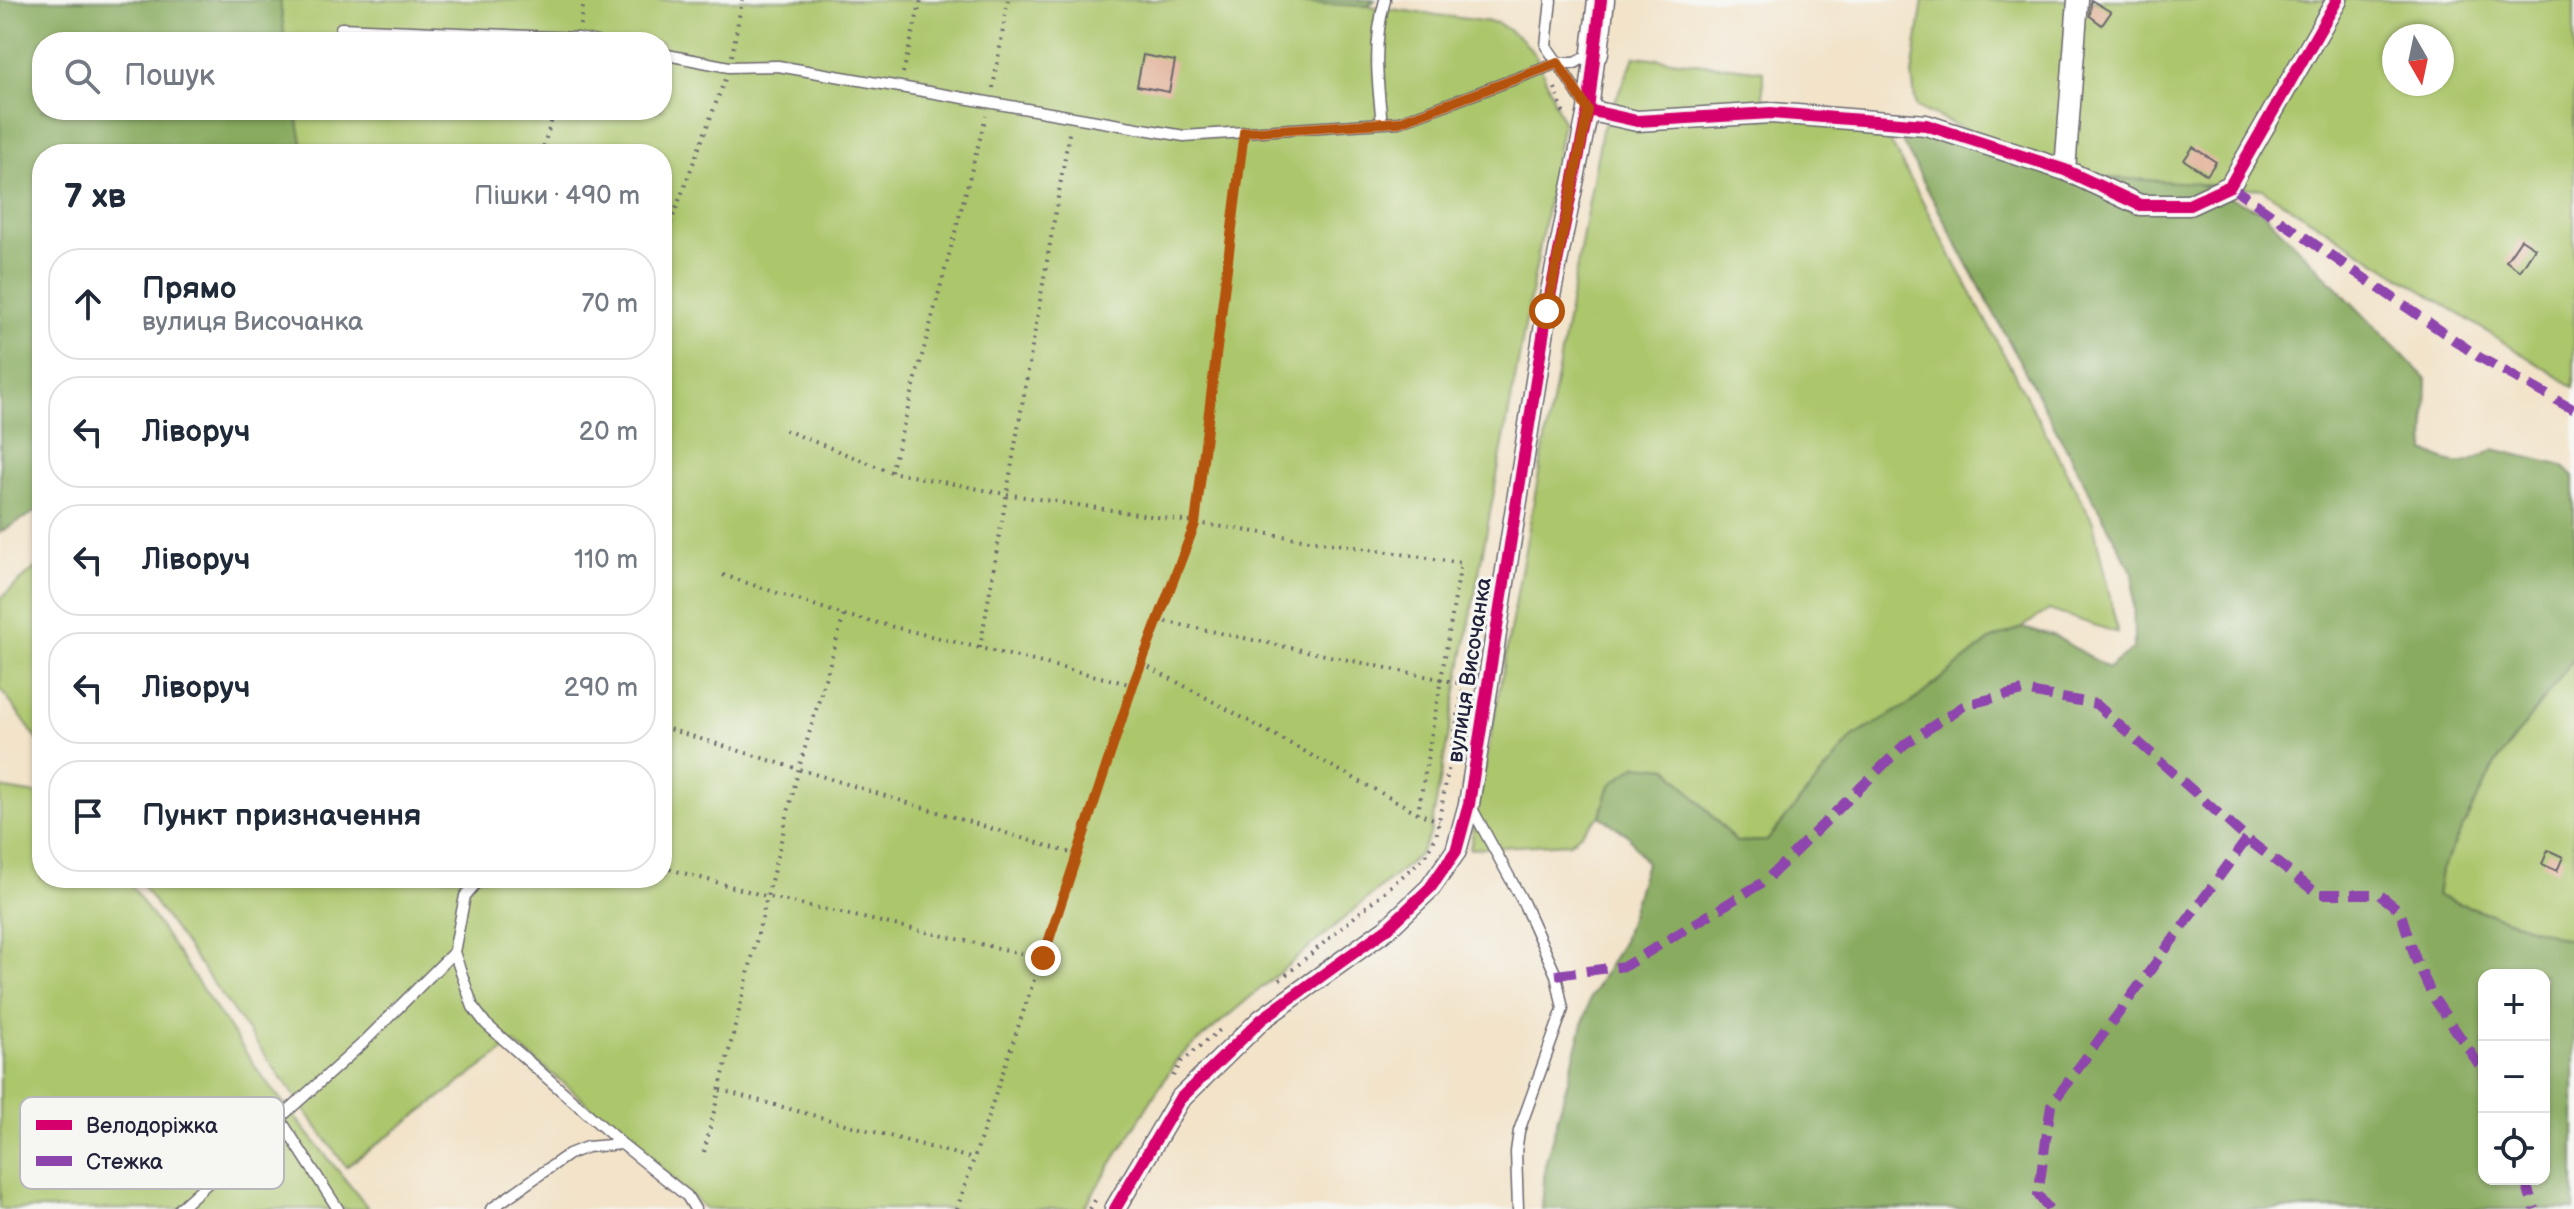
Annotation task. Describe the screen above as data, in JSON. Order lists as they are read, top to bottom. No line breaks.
{"streets":{"street":["вулиця Височанка"]},"legend":["Велодоріжка","Стежка"],"north":"bottom","page":{"search":"Пошук","heading":["7 хв","Пішки · 490 m"],"list":[["Прямо","вулиця Височанка","70 m"],["Ліворуч","20 m"],["Ліворуч","110 m"],["Ліворуч","290 m"],"Пункт призначення"],"map_buttons":["+","−"]}}
